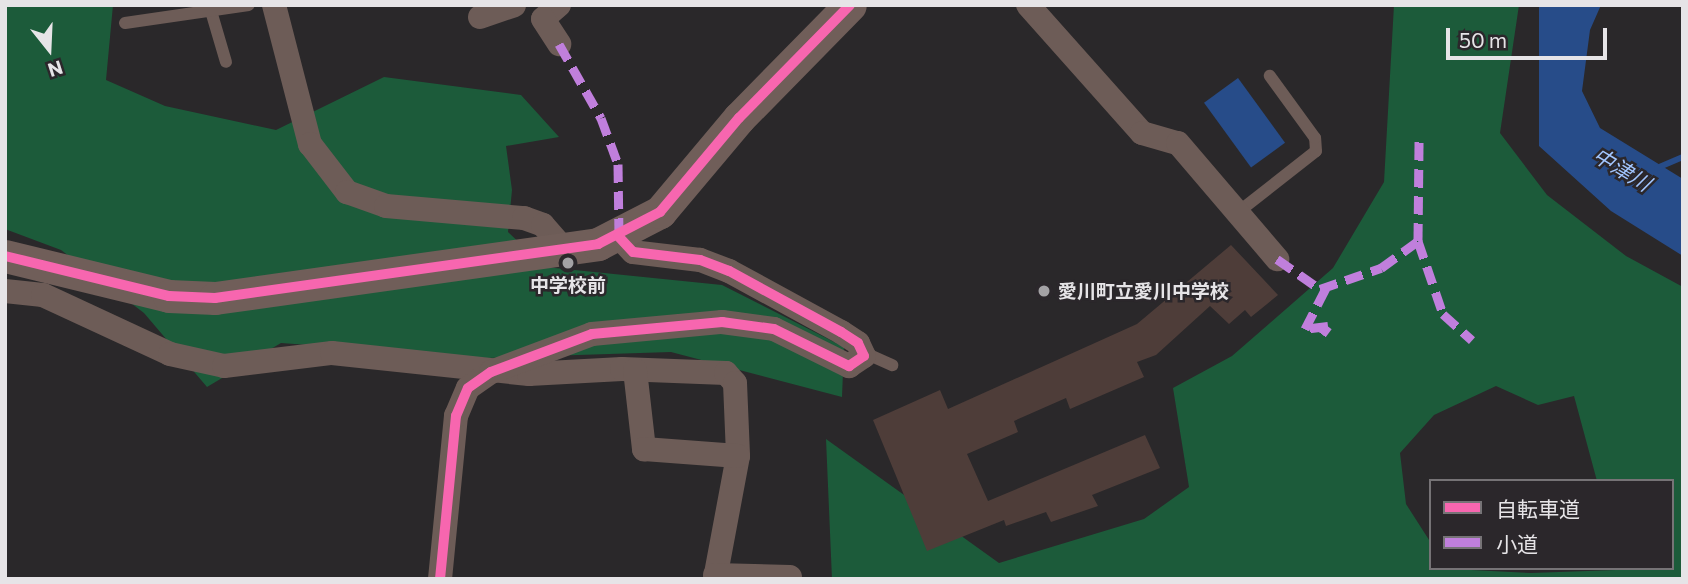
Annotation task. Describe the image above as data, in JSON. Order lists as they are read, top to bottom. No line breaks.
{"water":["中津川"],"places":["中学校前","愛川町立愛川中学校"],"legend":["自転車道","小道"],"scale_bar":"50 m","north":"bottom"}
